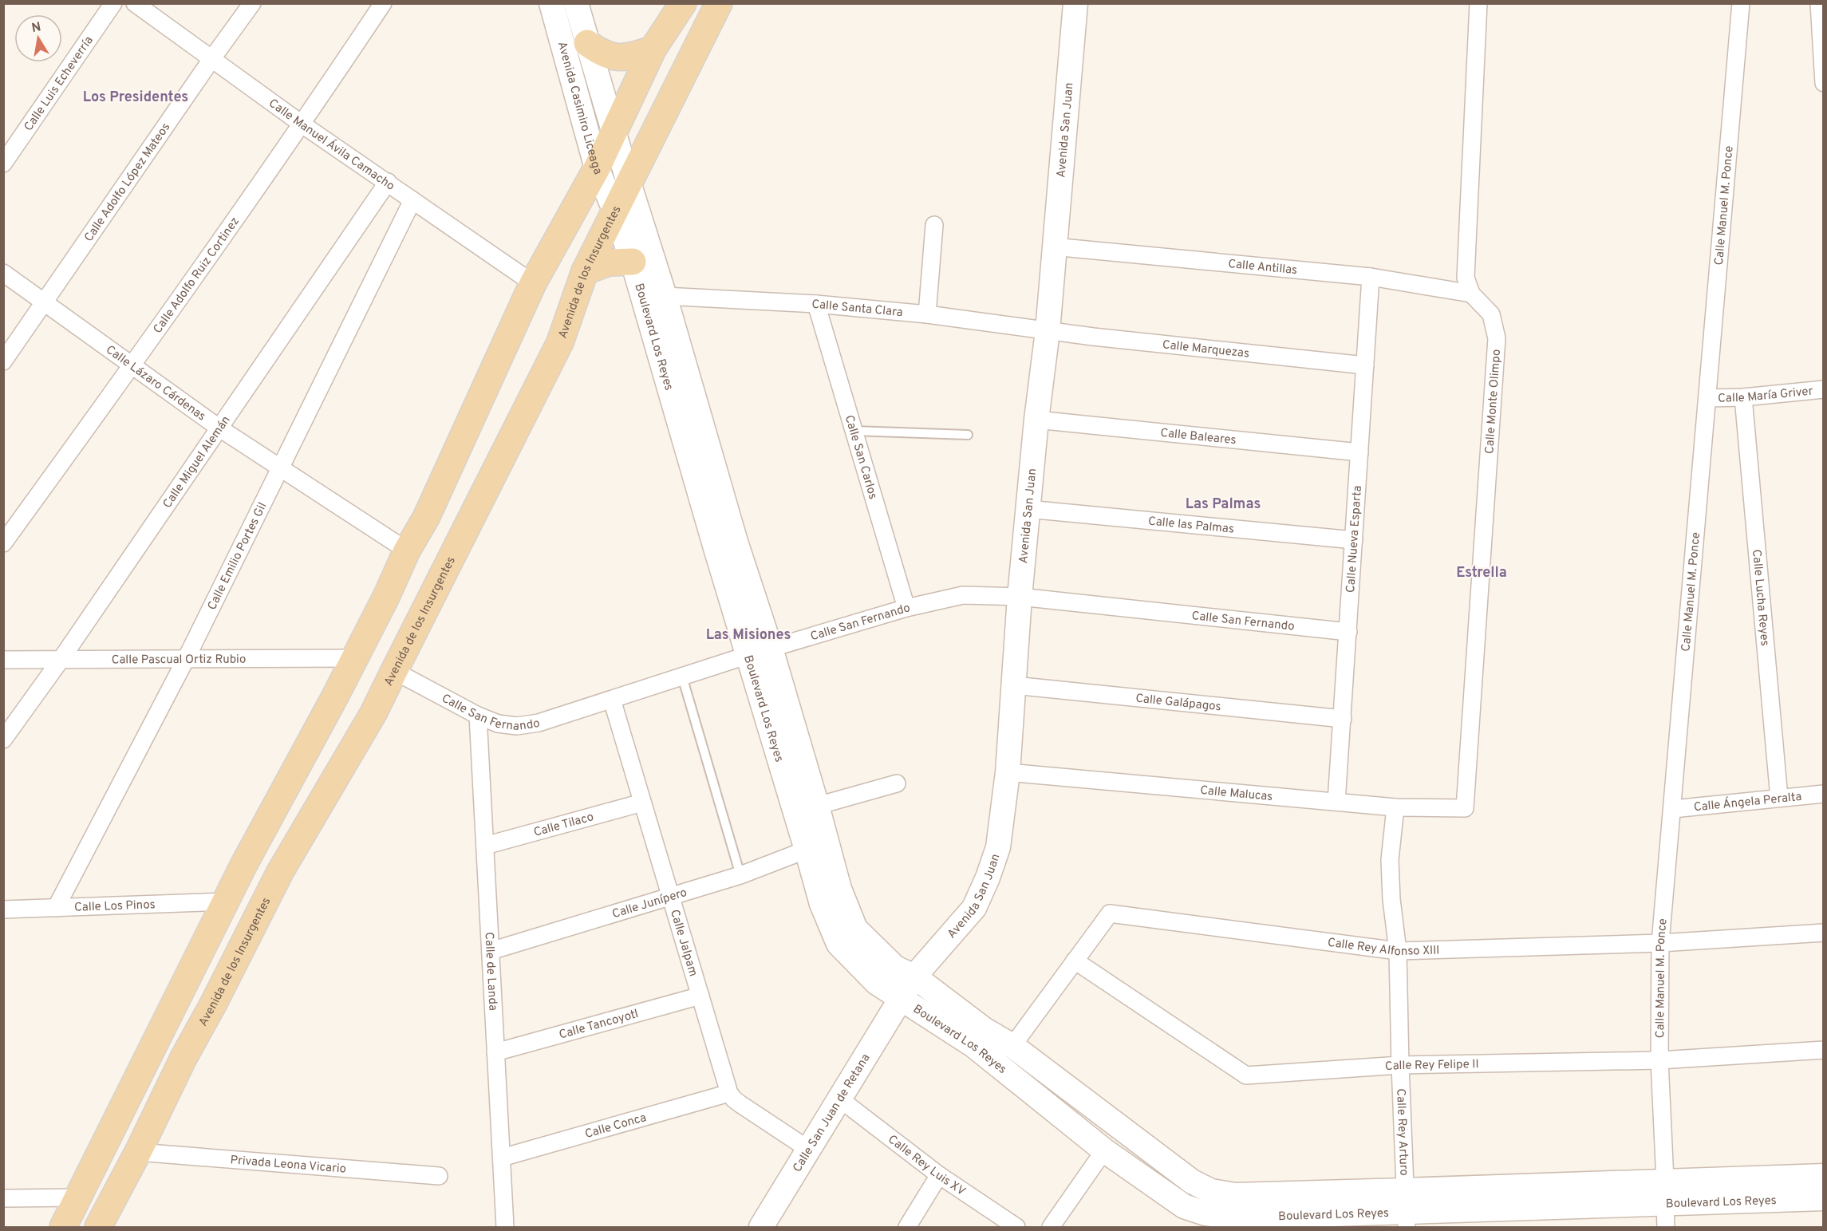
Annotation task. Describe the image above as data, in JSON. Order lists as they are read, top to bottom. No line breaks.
{"streets":{"main road":["Avenida Casimiro Liceaga","Avenida San Juan","Avenida de los Insurgentes","Boulevard Los Reyes","Calle San Juan de Retana"],"street":["Calle Luis Echeverría","Calle Manuel Ávila Camacho","Calle Adolfo López Mateos","Calle Manuel M. Ponce","Calle Antillas","Calle Adolfo Ruiz Cortinez","Calle Santa Clara","Calle Marquezas","Calle Lázaro Cárdenas","Calle María Griver","Calle Monte Olimpo","Calle Baleares","Calle San Carlos","Calle Miguel Alemán","Calle las Palmas","Calle Nueva Esparta","Calle Emilio Portes Gil","Calle Lucha Reyes","Calle San Fernando","Calle Pascual Ortiz Rubio","Calle Galápagos","Calle Malucas","Calle Ángela Peralta","Calle Tilaco","Calle Junípero","Calle Los Pinos","Calle Jalpam","Calle Rey Alfonso XIII","Calle de Landa","Calle Tancoyotl","Calle Rey Felipe II","Calle Conca","Calle Rey Arturo","Privada Leona Vicario","Calle Rey Luis XV"]},"crossings":[["Avenida Casimiro Liceaga","Avenida de los Insurgentes"],["Avenida Casimiro Liceaga","Boulevard Los Reyes"],["Avenida San Juan","Calle Antillas"],["Avenida San Juan","Calle Santa Clara"],["Avenida San Juan","Boulevard Los Reyes"],["Avenida San Juan","Calle Marquezas"],["Avenida San Juan","Calle Baleares"],["Avenida San Juan","Calle las Palmas"],["Avenida San Juan","Calle San Fernando"],["Avenida San Juan","Calle Galápagos"],["Avenida San Juan","Calle Malucas"],["Avenida San Juan","Calle San Juan de Retana"],["Calle Manuel Ávila Camacho","Calle Adolfo López Mateos"],["Calle Manuel Ávila Camacho","Calle Adolfo Ruiz Cortinez"],["Calle Manuel Ávila Camacho","Calle Miguel Alemán"],["Calle Manuel Ávila Camacho","Calle Emilio Portes Gil"],["Calle Adolfo López Mateos","Calle Lázaro Cárdenas"],["Calle Manuel M. Ponce","Boulevard Los Reyes"],["Calle Manuel M. Ponce","Calle María Griver"],["Calle Manuel M. Ponce","Calle Ángela Peralta"],["Calle Manuel M. Ponce","Calle Rey Alfonso XIII"],["Calle Manuel M. Ponce","Calle Rey Felipe II"],["Calle Antillas","Calle Monte Olimpo"],["Calle Antillas","Calle Nueva Esparta"],["Avenida de los Insurgentes","Boulevard Los Reyes"],["Avenida de los Insurgentes","Calle San Fernando"],["Avenida de los Insurgentes","Privada Leona Vicario"],["Calle Adolfo Ruiz Cortinez","Calle Lázaro Cárdenas"],["Calle Santa Clara","Boulevard Los Reyes"],["Calle Santa Clara","Calle Marquezas"],["Calle Santa Clara","Calle San Carlos"],["Boulevard Los Reyes","Calle San Fernando"],["Boulevard Los Reyes","Calle Junípero"],["Boulevard Los Reyes","Calle Rey Alfonso XIII"],["Boulevard Los Reyes","Calle San Juan de Retana"],["Boulevard Los Reyes","Calle Rey Arturo"],["Calle Marquezas","Calle Nueva Esparta"],["Calle Lázaro Cárdenas","Calle Miguel Alemán"],["Calle Lázaro Cárdenas","Calle Emilio Portes Gil"],["Calle María Griver","Calle Lucha Reyes"],["Calle Monte Olimpo","Calle Malucas"],["Calle Baleares","Calle Nueva Esparta"],["Calle San Carlos","Calle San Fernando"],["Calle Miguel Alemán","Calle Pascual Ortiz Rubio"],["Calle las Palmas","Calle Nueva Esparta"],["Calle Nueva Esparta","Calle San Fernando"],["Calle Nueva Esparta","Calle Galápagos"],["Calle Nueva Esparta","Calle Malucas"],["Calle Emilio Portes Gil","Calle Pascual Ortiz Rubio"],["Calle Emilio Portes Gil","Calle Los Pinos"],["Calle Lucha Reyes","Calle Ángela Peralta"],["Calle San Fernando","Calle Jalpam"],["Calle San Fernando","Calle de Landa"],["Calle Malucas","Calle Rey Arturo"],["Calle Tilaco","Calle Jalpam"],["Calle Tilaco","Calle de Landa"],["Calle Junípero","Calle Jalpam"],["Calle Junípero","Calle de Landa"],["Calle Jalpam","Calle Tancoyotl"],["Calle Jalpam","Calle Conca"],["Calle Rey Alfonso XIII","Calle Rey Felipe II"],["Calle Rey Alfonso XIII","Calle Rey Arturo"],["Calle de Landa","Calle Tancoyotl"],["Calle de Landa","Calle Conca"],["Calle Rey Felipe II","Calle Rey Arturo"],["Calle San Juan de Retana","Calle Rey Luis XV"]],"districts":["Los Presidentes","Las Palmas","Estrella","Las Misiones"],"north":"top"}
